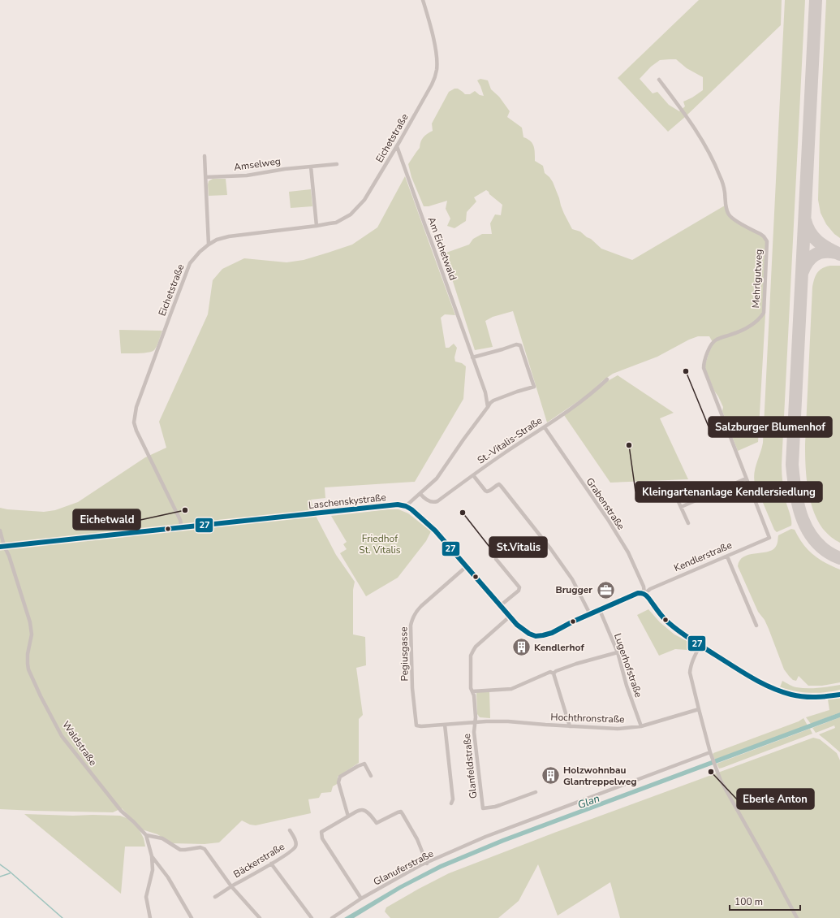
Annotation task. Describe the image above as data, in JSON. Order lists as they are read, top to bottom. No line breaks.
{"streets":{"street":["Eichetstraße","Amselweg","Am Eichetwald","Mehrlgutweg","St.-Vitalis-Straße","Laschenskystraße","Grabenstraße","Kendlerstraße","Pegiusgasse","Lugerhofstraße","Hochthronstraße","Waldstraße","Glanfeldstraße","Bäckerstraße","Glanuferstraße"]},"crossings":[["Eichetstraße","Am Eichetwald"],["Eichetstraße","Laschenskystraße"],["Mehrlgutweg","Kendlerstraße"],["St.-Vitalis-Straße","Grabenstraße"],["Laschenskystraße","Kendlerstraße"],["Laschenskystraße","Waldstraße"],["Grabenstraße","Kendlerstraße"],["Kendlerstraße","Pegiusgasse"],["Kendlerstraße","Lugerhofstraße"],["Kendlerstraße","Glanfeldstraße"],["Pegiusgasse","Glanfeldstraße"],["Lugerhofstraße","Hochthronstraße"],["Hochthronstraße","Glanfeldstraße"]],"water":["Glan"],"parks":["Friedhof St. Vitalis"],"places":{"other":["Salzburger Blumenhof","Kleingartenanlage Kendlersiedlung","Eichetwald","St.Vitalis","Eberle Anton"],"office":["Brugger"],"building":["Kendlerhof","Holzwohnbau Glantreppelweg"]},"lines":["transit line 27"],"scale_bar":"100 m"}
